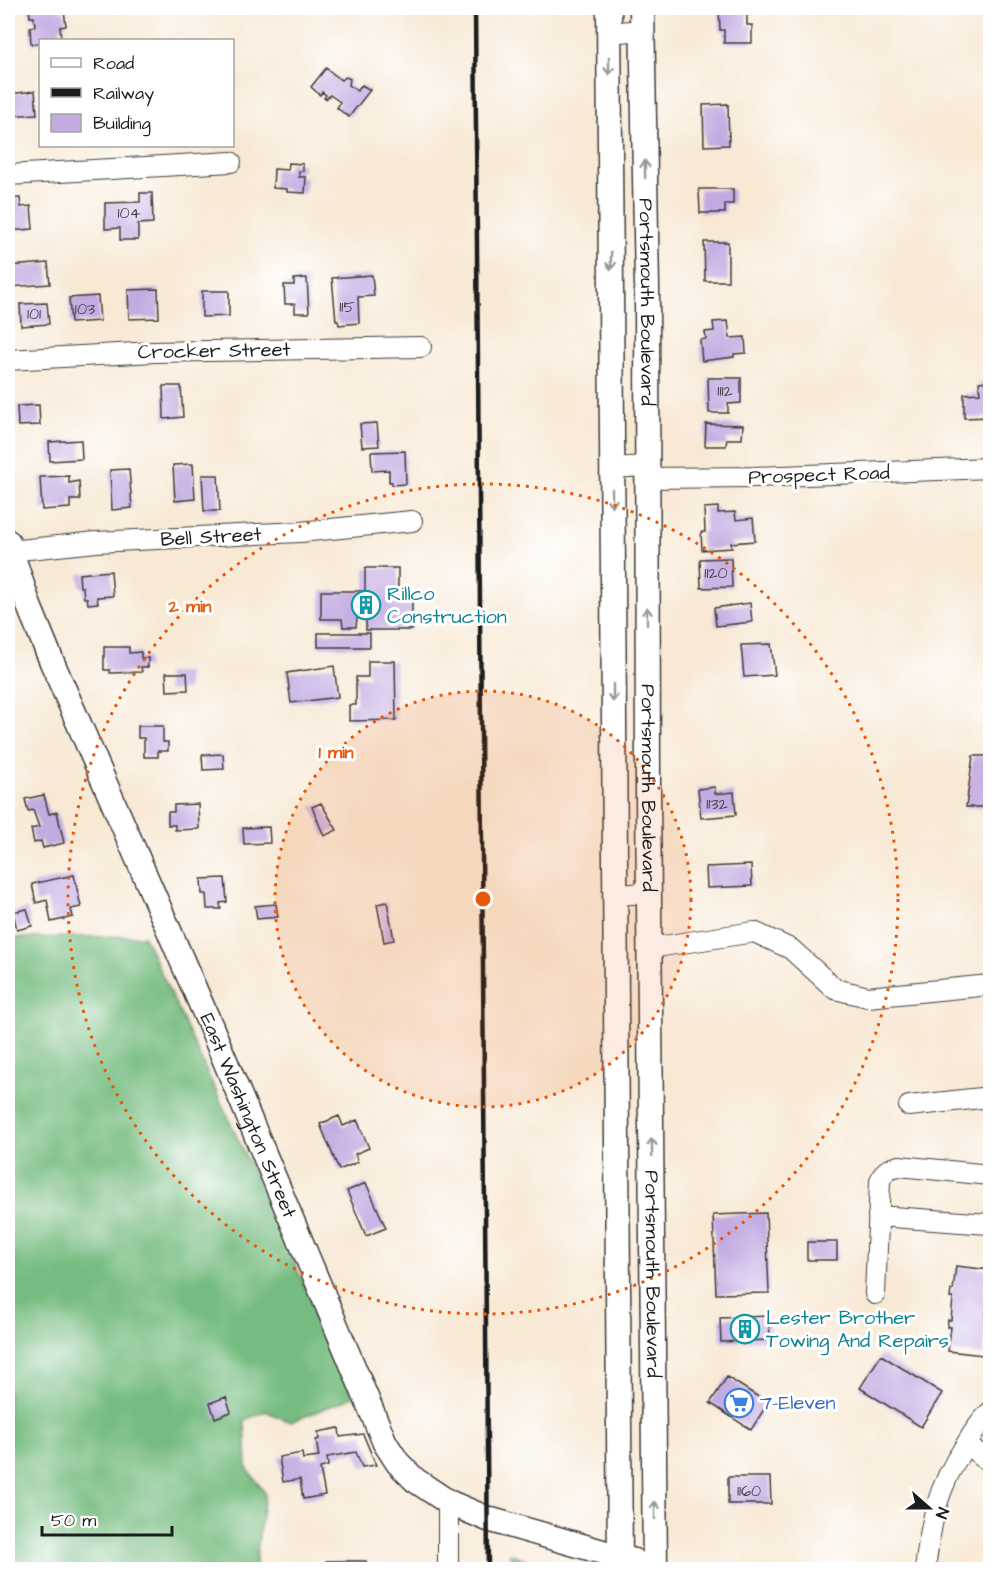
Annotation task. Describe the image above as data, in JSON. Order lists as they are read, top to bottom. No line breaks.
{"streets":{"main road":["Portsmouth Boulevard","East Washington Street"],"street":["Crocker Street","Prospect Road","Bell Street"]},"crossings":[["Portsmouth Boulevard","Prospect Road"],["Portsmouth Boulevard","East Washington Street"],["Bell Street","East Washington Street"]],"places":{"building":["Rillco Construction","Lester Brother Towing And Repairs"],"supermarket":["7-Eleven"]},"house_numbers":["104","115","103","101","1112","1120","1132","1160"],"legend":["Road","Railway","Building"],"scale_bar":"50 m","north":"right","rings":["2 min","1 min"]}
